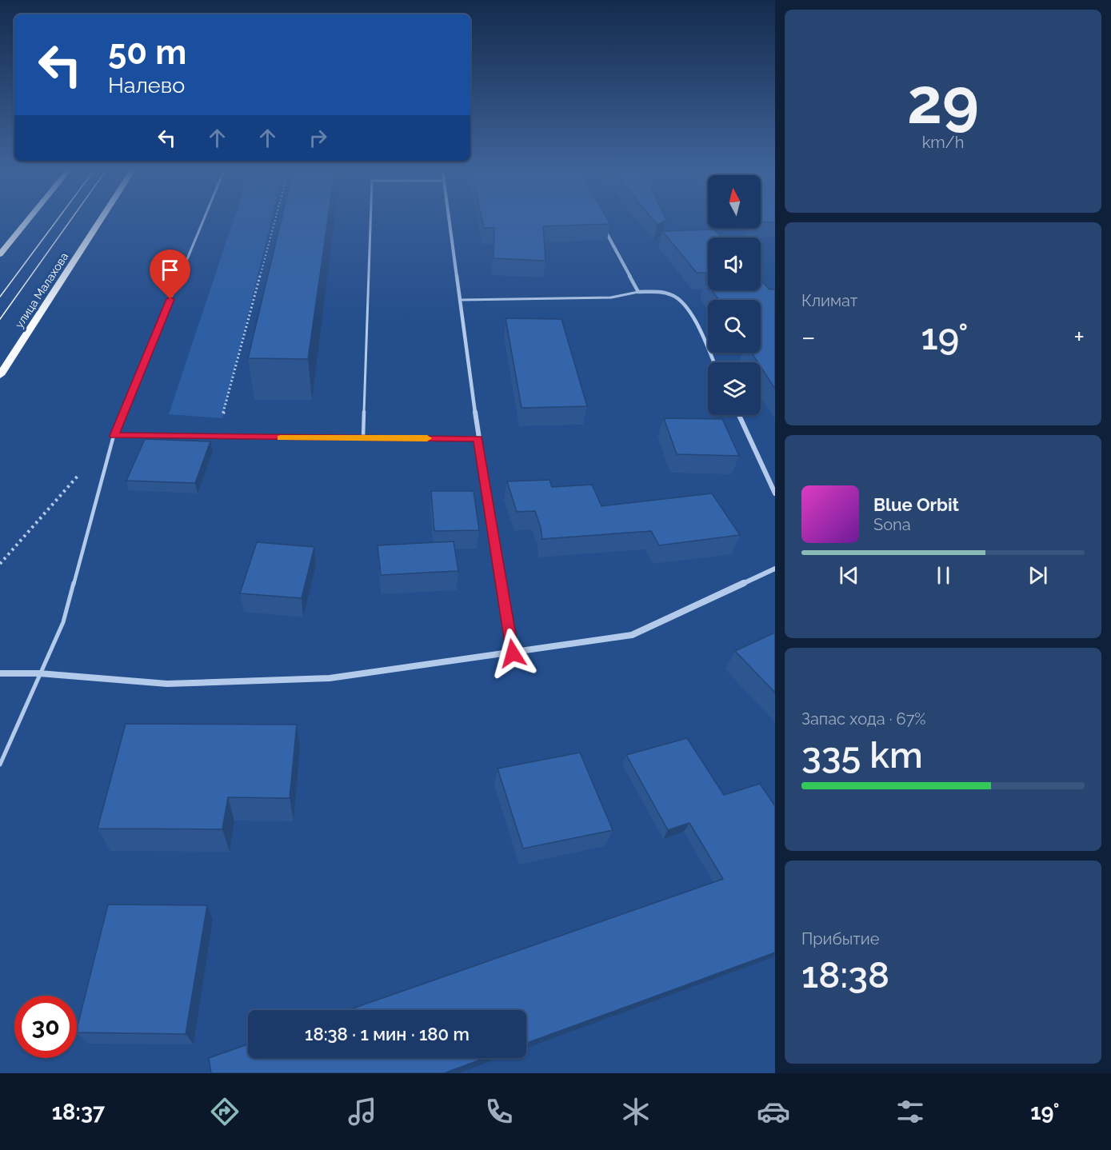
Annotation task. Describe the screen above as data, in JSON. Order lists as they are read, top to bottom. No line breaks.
{"streets":{"main road":["улица Малахова"]},"north":"top","page":{"tile":[["29","km/h"],"Климат",["Запас хода · 67%","335 km"],["Прибытие","18:38"]],"turn":["50 m","Налево"],"heat":["−","19°","+"],"song":["Blue Orbit","Sona"],"limit":"30","trip":"18:38 · 1 мин · 180 m","tabs":["18:37","19°"]}}
